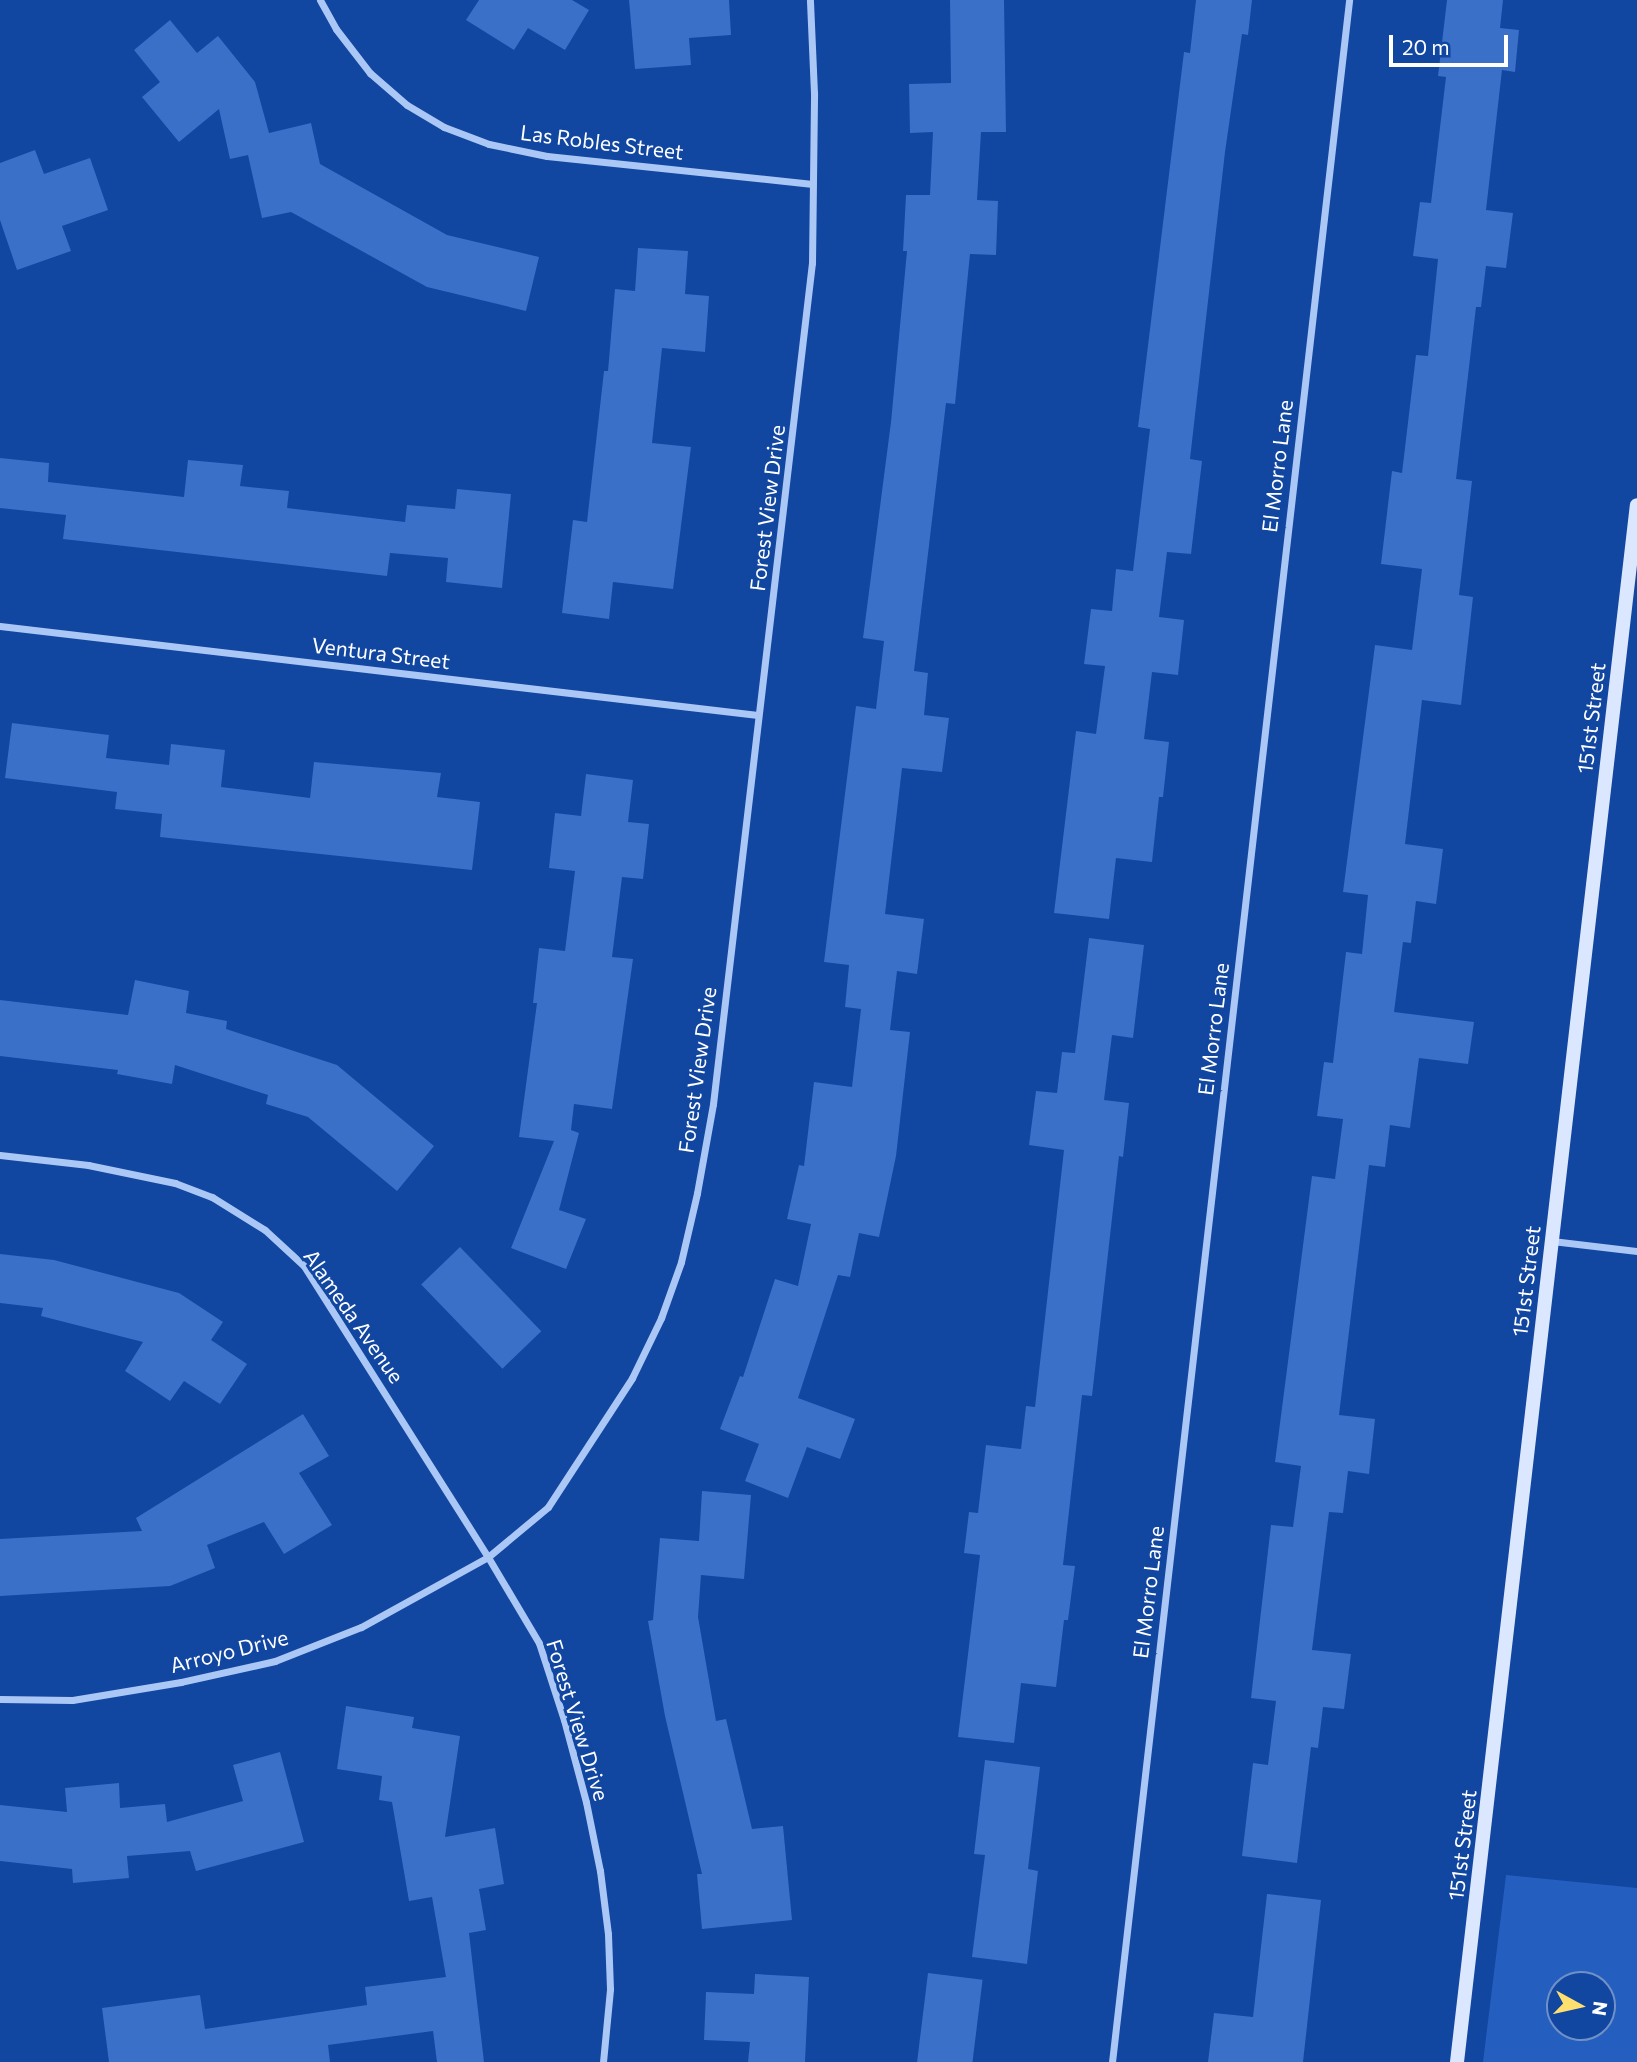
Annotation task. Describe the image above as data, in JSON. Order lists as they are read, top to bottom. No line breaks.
{"streets":{"street":["Las Robles Street","El Morro Lane","Forest View Drive","Ventura Street","151st Street","Alameda Avenue","Arroyo Drive"]},"crossings":[["Las Robles Street","Forest View Drive"],["Forest View Drive","Ventura Street"],["Forest View Drive","Alameda Avenue"],["Forest View Drive","Arroyo Drive"],["Alameda Avenue","Arroyo Drive"]],"scale_bar":"20 m","north":"right"}
